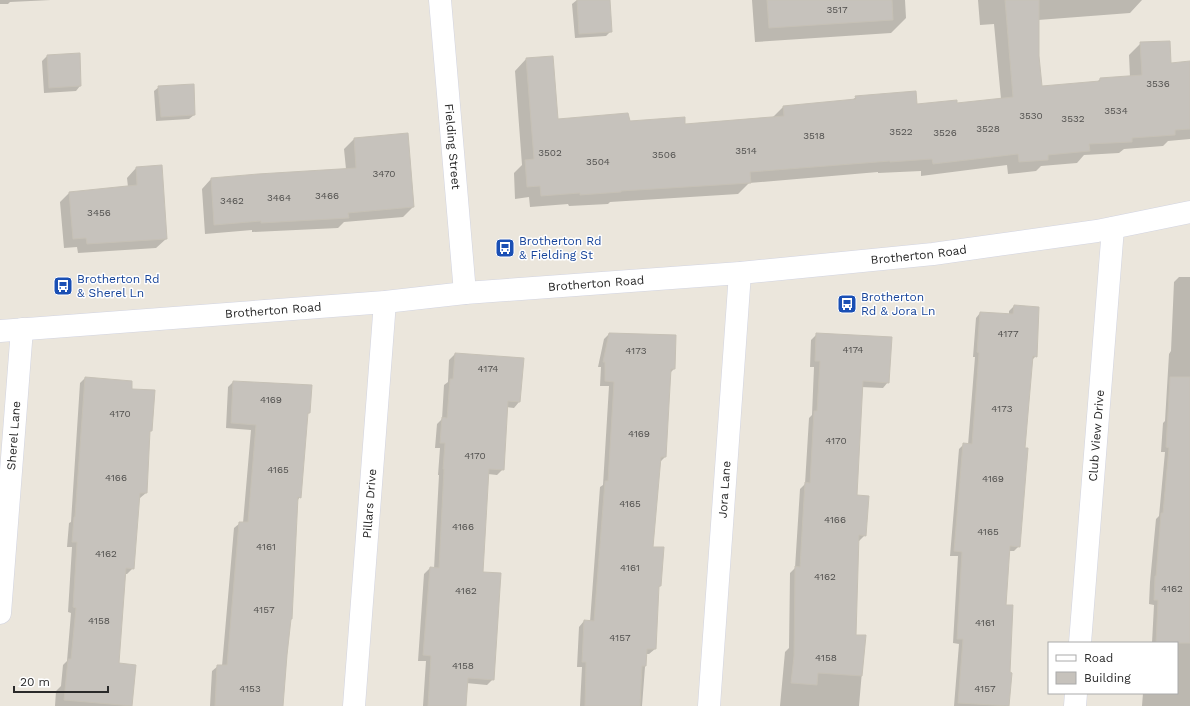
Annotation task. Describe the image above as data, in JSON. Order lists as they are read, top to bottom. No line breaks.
{"streets":{"street":["Fielding Street","Brotherton Road","Sherel Lane","Club View Drive","Jora Lane","Pillars Drive"]},"crossings":[["Fielding Street","Brotherton Road"],["Brotherton Road","Sherel Lane"],["Brotherton Road","Club View Drive"],["Brotherton Road","Jora Lane"],["Brotherton Road","Pillars Drive"]],"places":{"bus stop":["Brotherton Rd & Fielding St","Brotherton Rd & Sherel Ln","Brotherton Rd & Jora Ln"]},"house_numbers":["3517","3536","3534","3530","3532","3528","3522","3526","3518","3514","3502","3506","3504","3470","3466","3464","3462","3456","4177","4174","4173","4174","4169","4173","4170","4169","4170","4170","4165","4166","4169","4165","4166","4166","4165","4161","4162","4161","4162","4162","4162","4157","4158","4161","4157","4158","4158","4153","4157"],"legend":["Road","Building"],"scale_bar":"20 m"}
